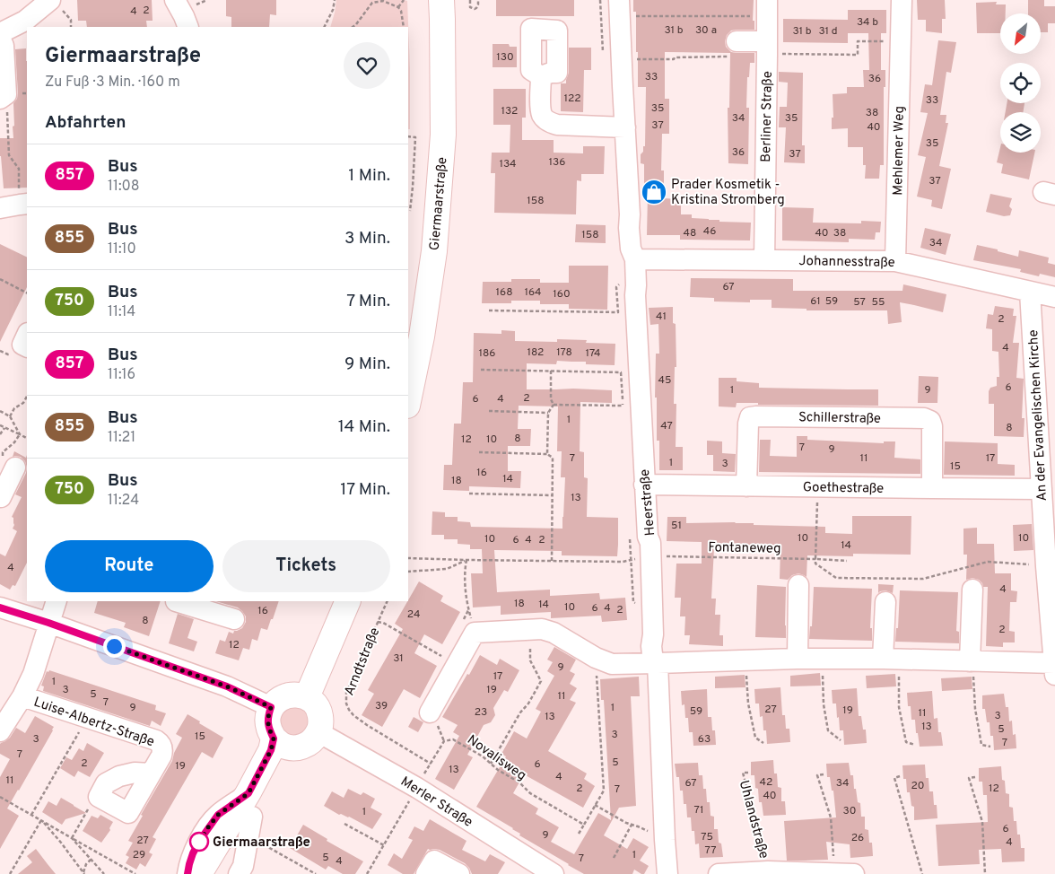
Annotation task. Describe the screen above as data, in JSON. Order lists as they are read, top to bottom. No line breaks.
{"streets":{"main road":["Giermaarstraße"],"street":["Berliner Straße","Mehlemer Weg","Johannesstraße","An der Evangelischen Kirche","Schillerstraße","Goethestraße","Heerstraße","Luise-Albertz-Straße","Merler Straße","Uhlandstraße"],"path":["Fontaneweg","Arndtstraße","Novalisweg"]},"crossings":[["Berliner Straße","Mehlemer Weg"],["Berliner Straße","Johannesstraße"],["Mehlemer Weg","Johannesstraße"],["Johannesstraße","An der Evangelischen Kirche"],["Johannesstraße","Heerstraße"],["An der Evangelischen Kirche","Goethestraße"],["Schillerstraße","Goethestraße"],["Goethestraße","Heerstraße"],["Heerstraße","Fontaneweg"],["Arndtstraße","Novalisweg"],["Novalisweg","Merler Straße"]],"places":{"shop":["Prader Kosmetik - Kristina Stromberg"],"other":["Giermaarstraße"]},"lines":["bus line 857"],"house_numbers":["2","4","34 b","31 b","30 a","31 b","31 d","130","33","36","122","33","35","132","38","34","35","37","40","35","36","37","136","134","37","158","46","48","40","38","158","34","67","168","164","160","61","59","57","55","41","2","4","182","178","186","174","45","6","1","9","2","6","4","1","47","8","8","12","10","7","9","7","11","17","1","3","15","16","14","18","13","51","10","10","10","6","4","2","14","4","4","18","14","10","6","4","2","16","24","8","2","12","31","9","17","1","3","19","5","11","7","39","9","1","27","19","59","23","11","3","13","13","5","3","15","3","63","7","7","5","2","6","19","13","4","11","42","67","34","20","2","12","7","40","71","30","1","6","9","75","26","27","4","77","29","1","5","7","4"],"north":"bottom left","page":{"heading":[["Giermaarstraße","Zu Fuß · 3 Min. · 160 m"],"Abfahrten"],"list":[{"mark":"857","name":"Bus","note":"11:08","value":"1 Min."},{"mark":"855","name":"Bus","note":"11:10","value":"3 Min."},{"mark":"750","name":"Bus","note":"11:14","value":"7 Min."},{"mark":"857","name":"Bus","note":"11:16","value":"9 Min."},{"mark":"855","name":"Bus","note":"11:21","value":"14 Min."},{"mark":"750","name":"Bus","note":"11:24","value":"17 Min."}],"buttons":["Route","Tickets"]}}
